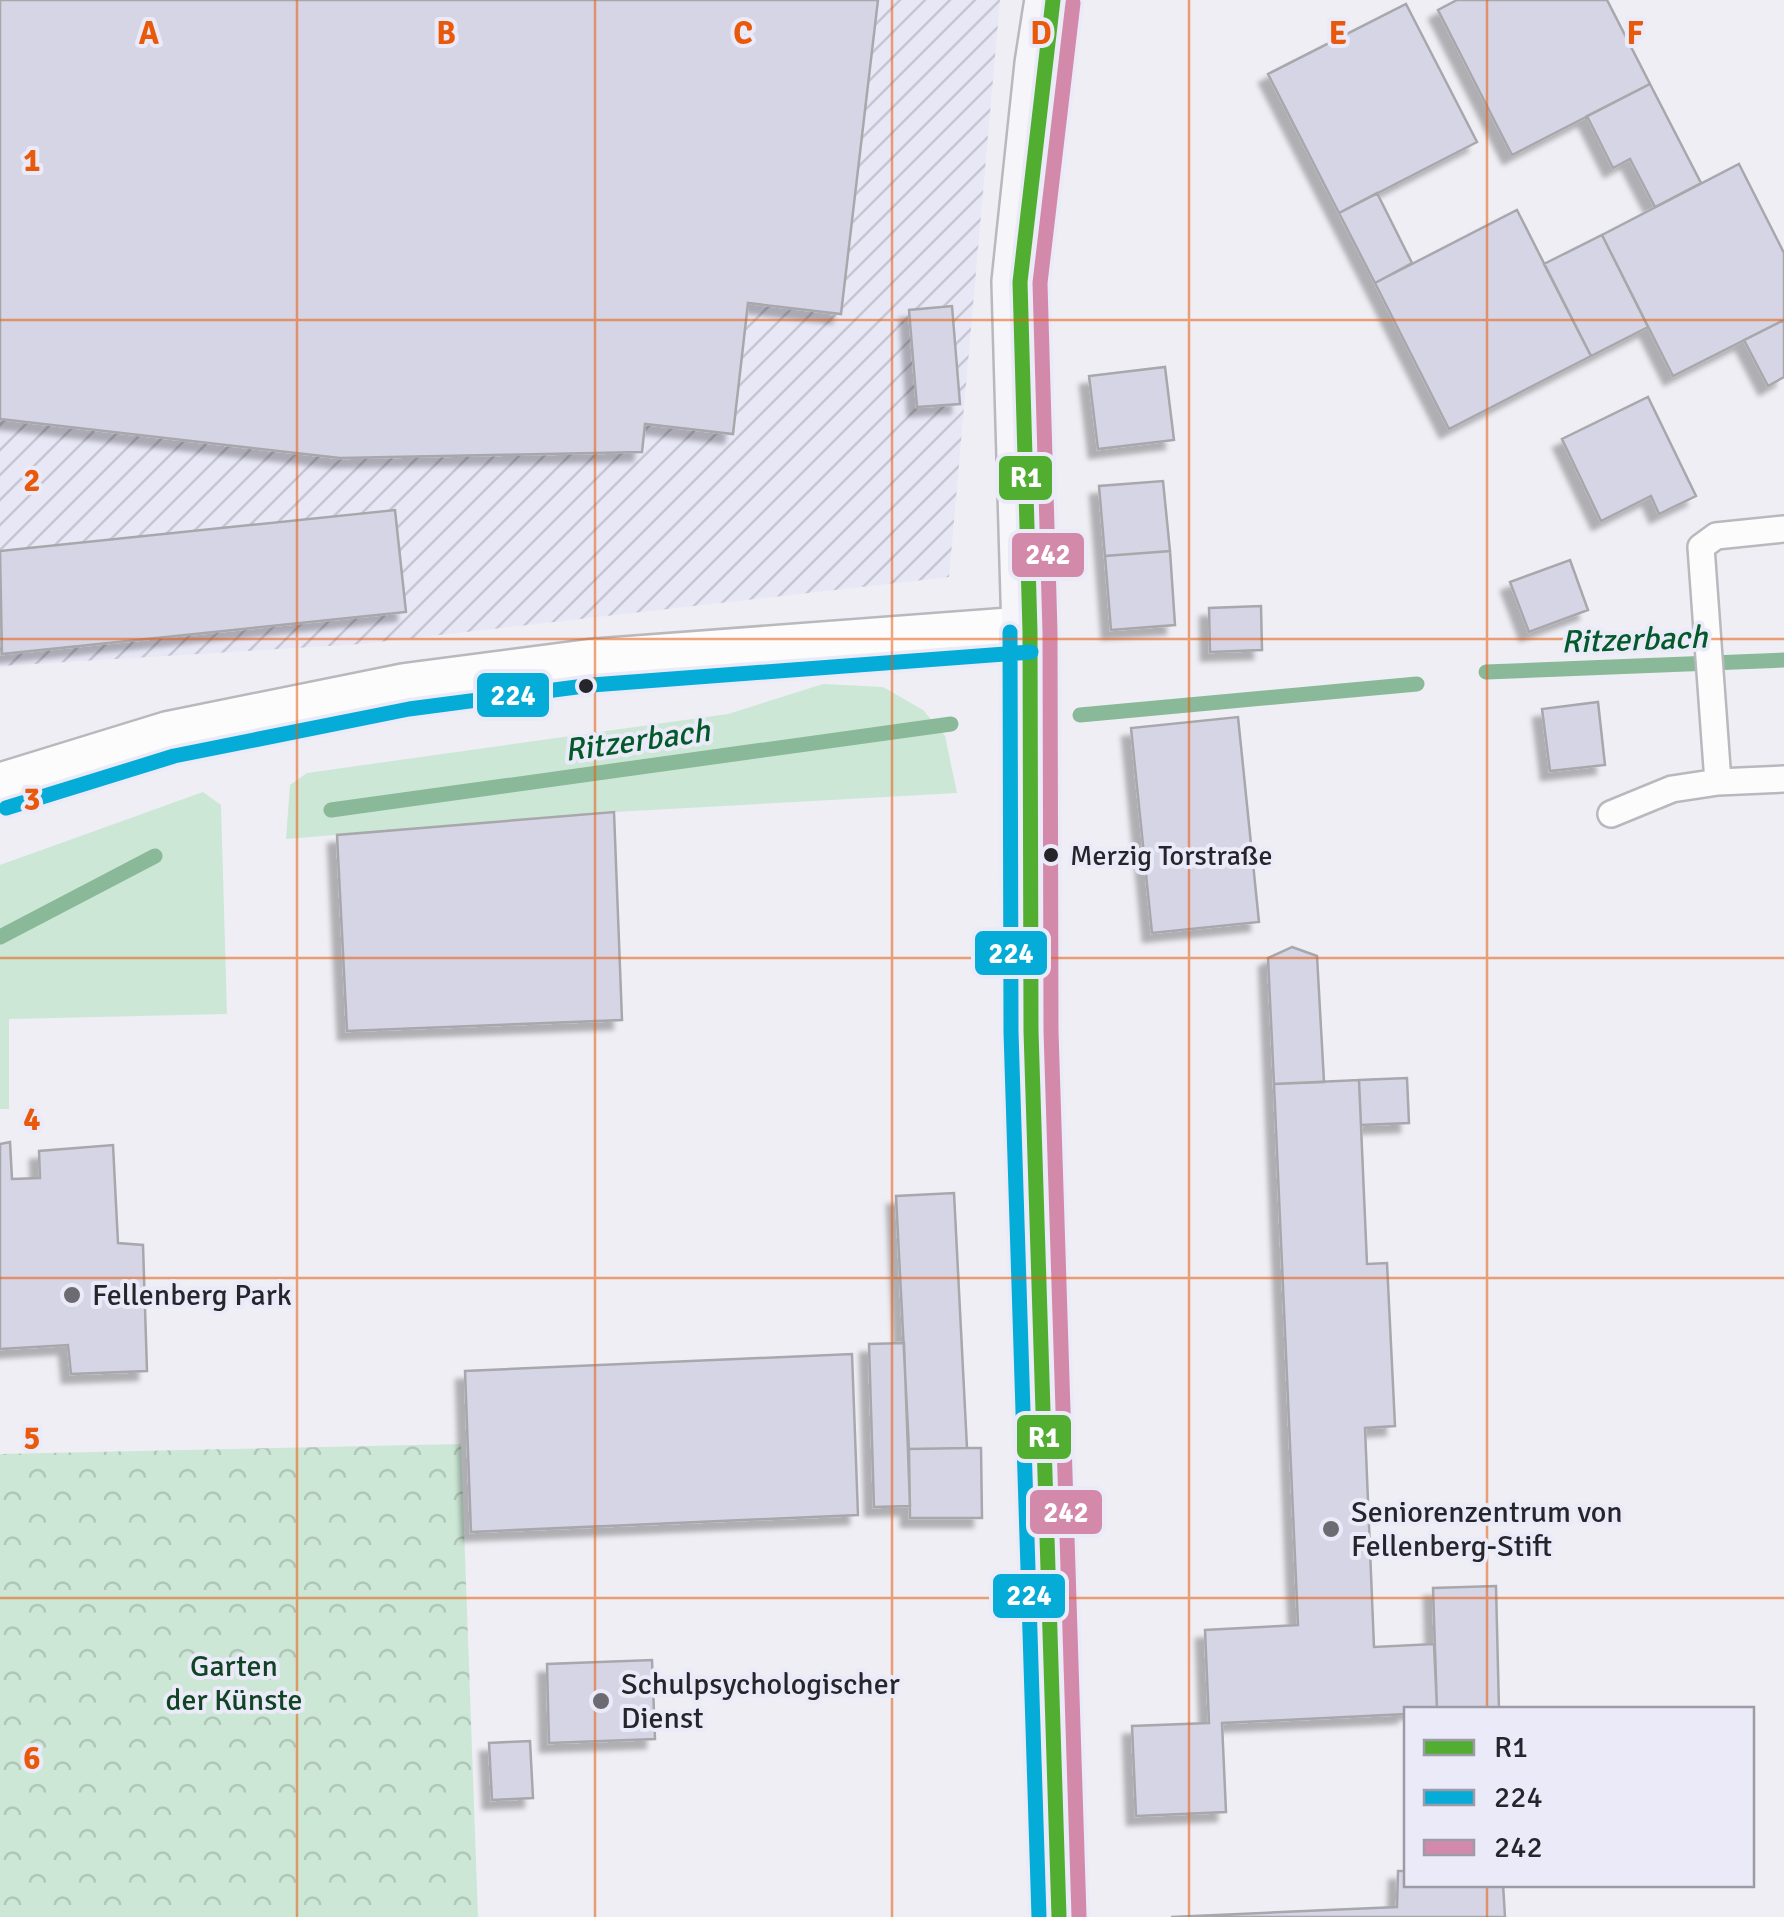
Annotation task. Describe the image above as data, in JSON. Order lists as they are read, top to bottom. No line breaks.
{"water":["Ritzerbach"],"parks":["Garten der Künste"],"places":["Merzig Torstraße","Fellenberg Park","Seniorenzentrum von Fellenberg-Stift","Schulpsychologischer Dienst"],"lines":["transit line R1","transit line 242","transit line 224"],"legend":["R1","224","242"],"grid":{"columns":["A","B","C","D","E","F"],"rows":["1","2","3","4","5","6"]}}
